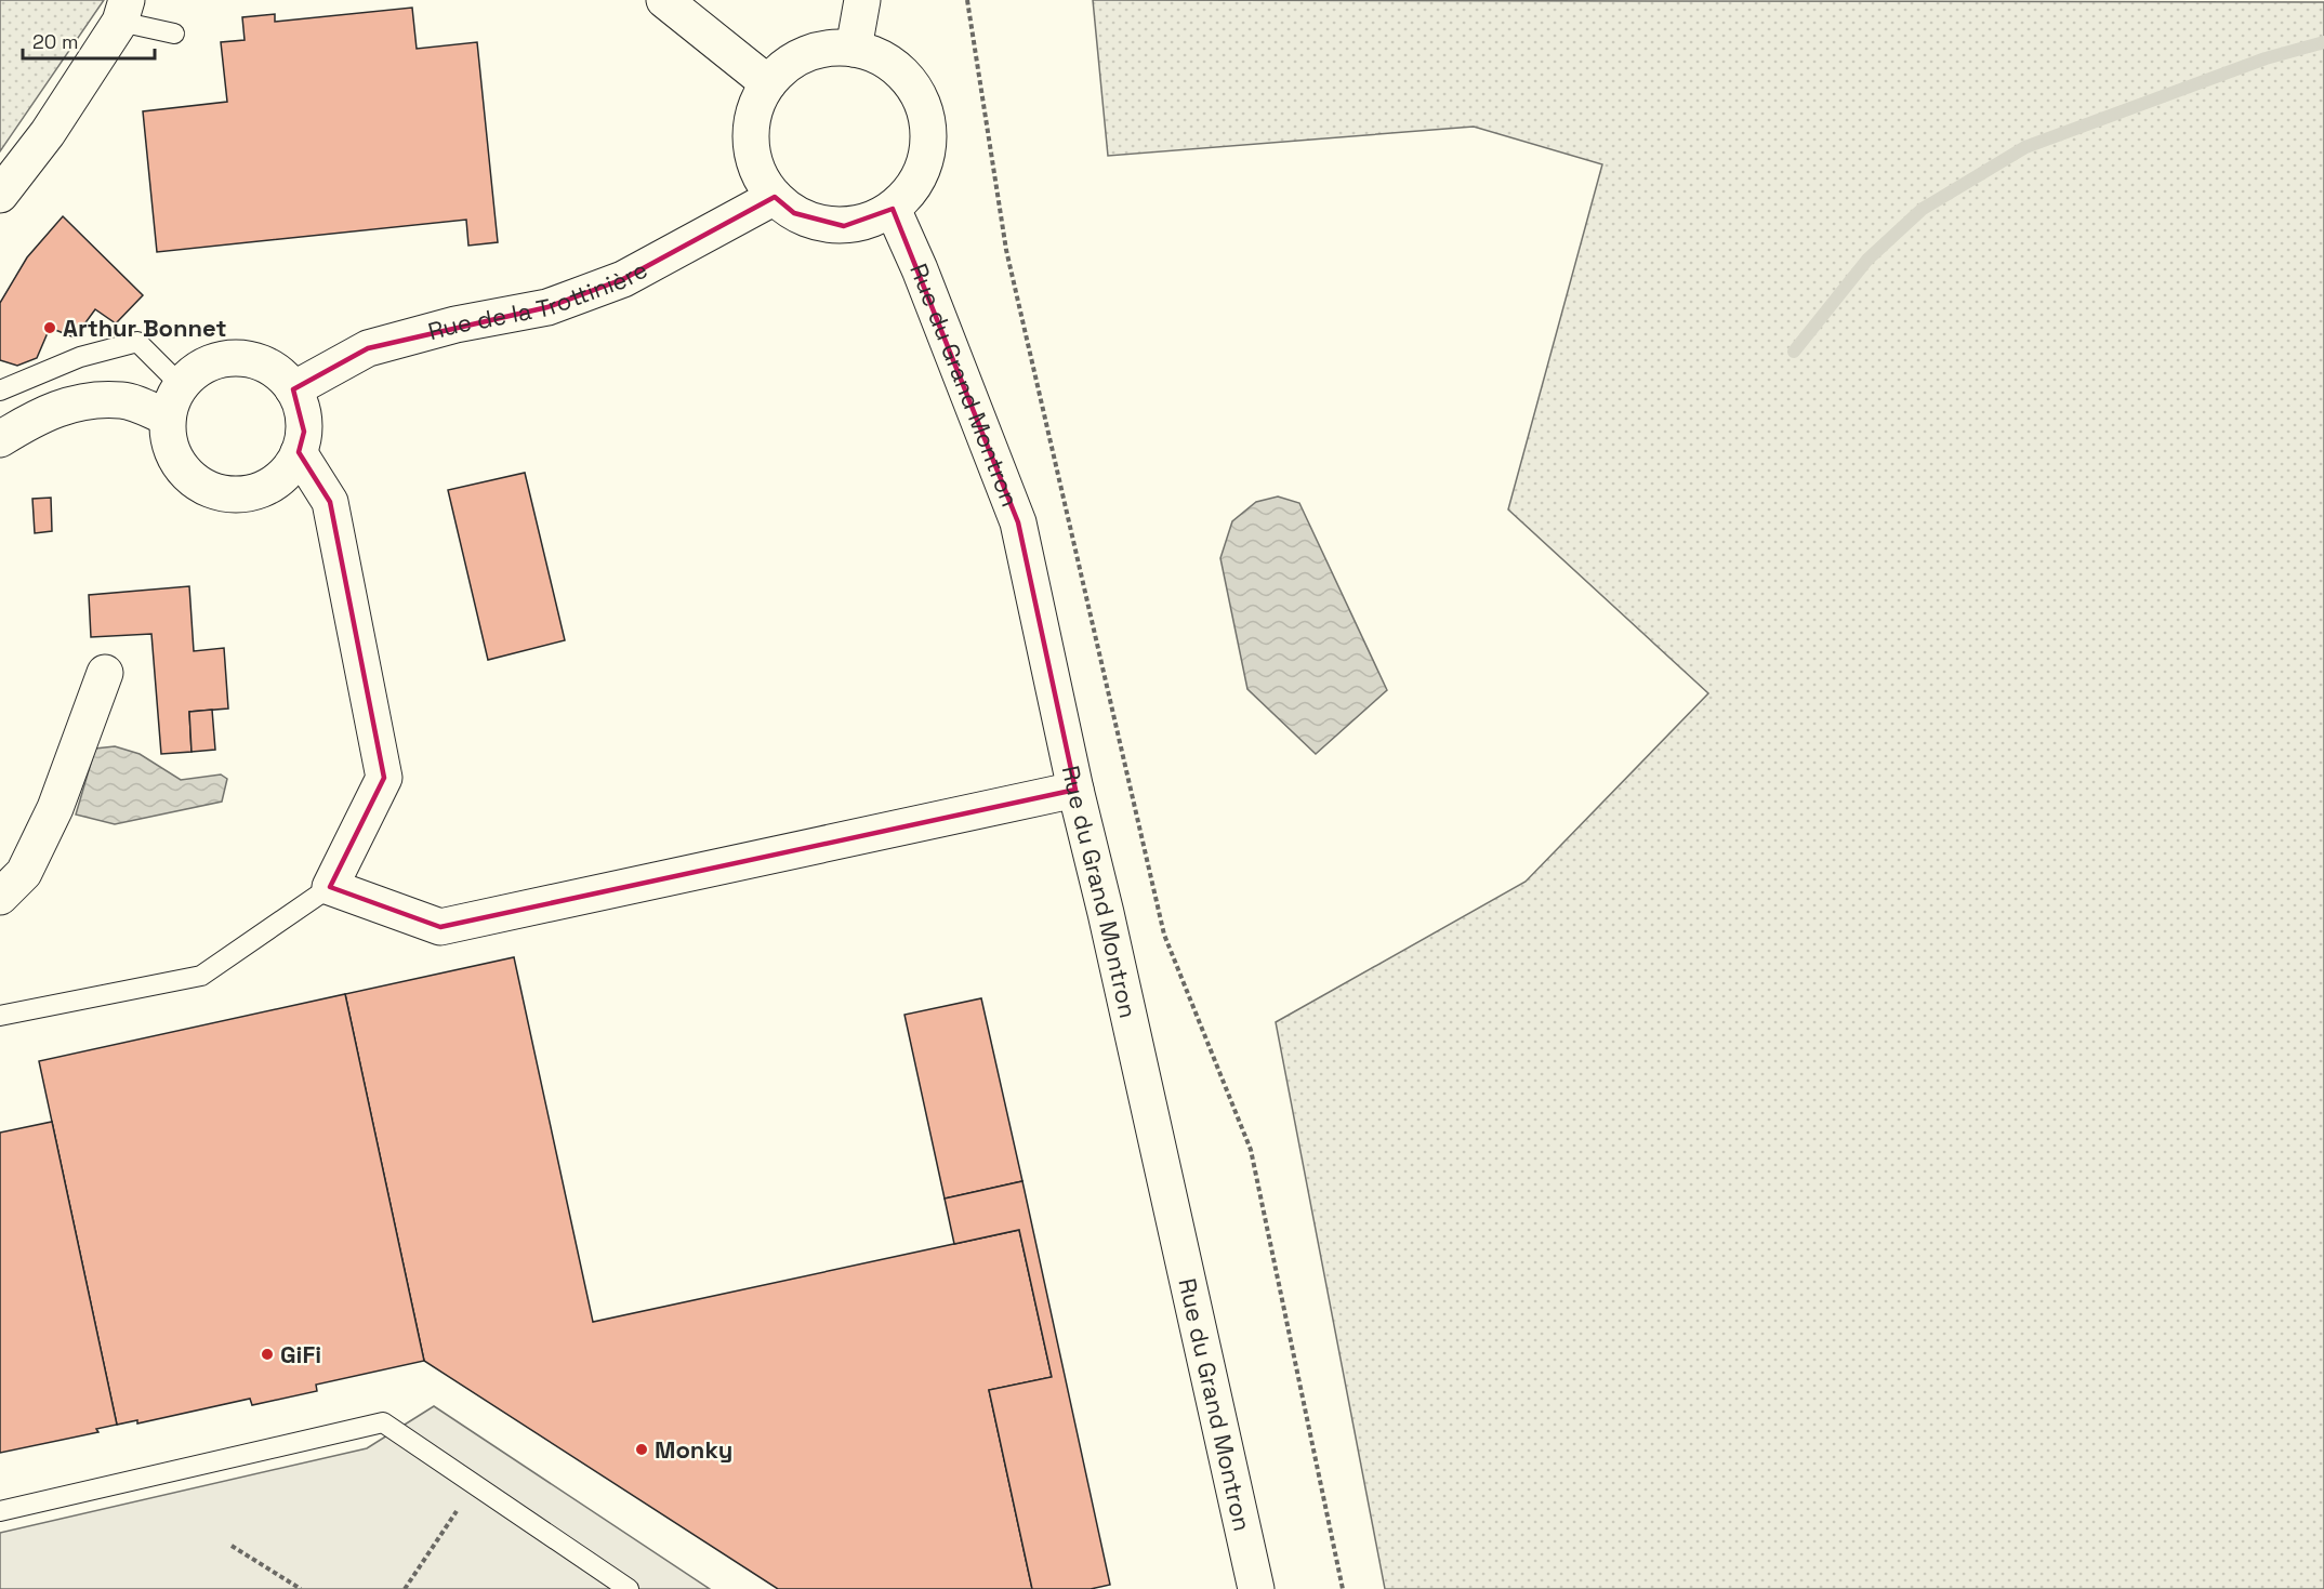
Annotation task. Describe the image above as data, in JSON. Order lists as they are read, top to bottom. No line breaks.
{"streets":{"street":["Rue de la Trottinière","Rue du Grand Montron"]},"crossings":[["Rue de la Trottinière","Rue du Grand Montron"]],"places":["Arthur Bonnet","GiFi","Monky"],"scale_bar":"20 m"}
